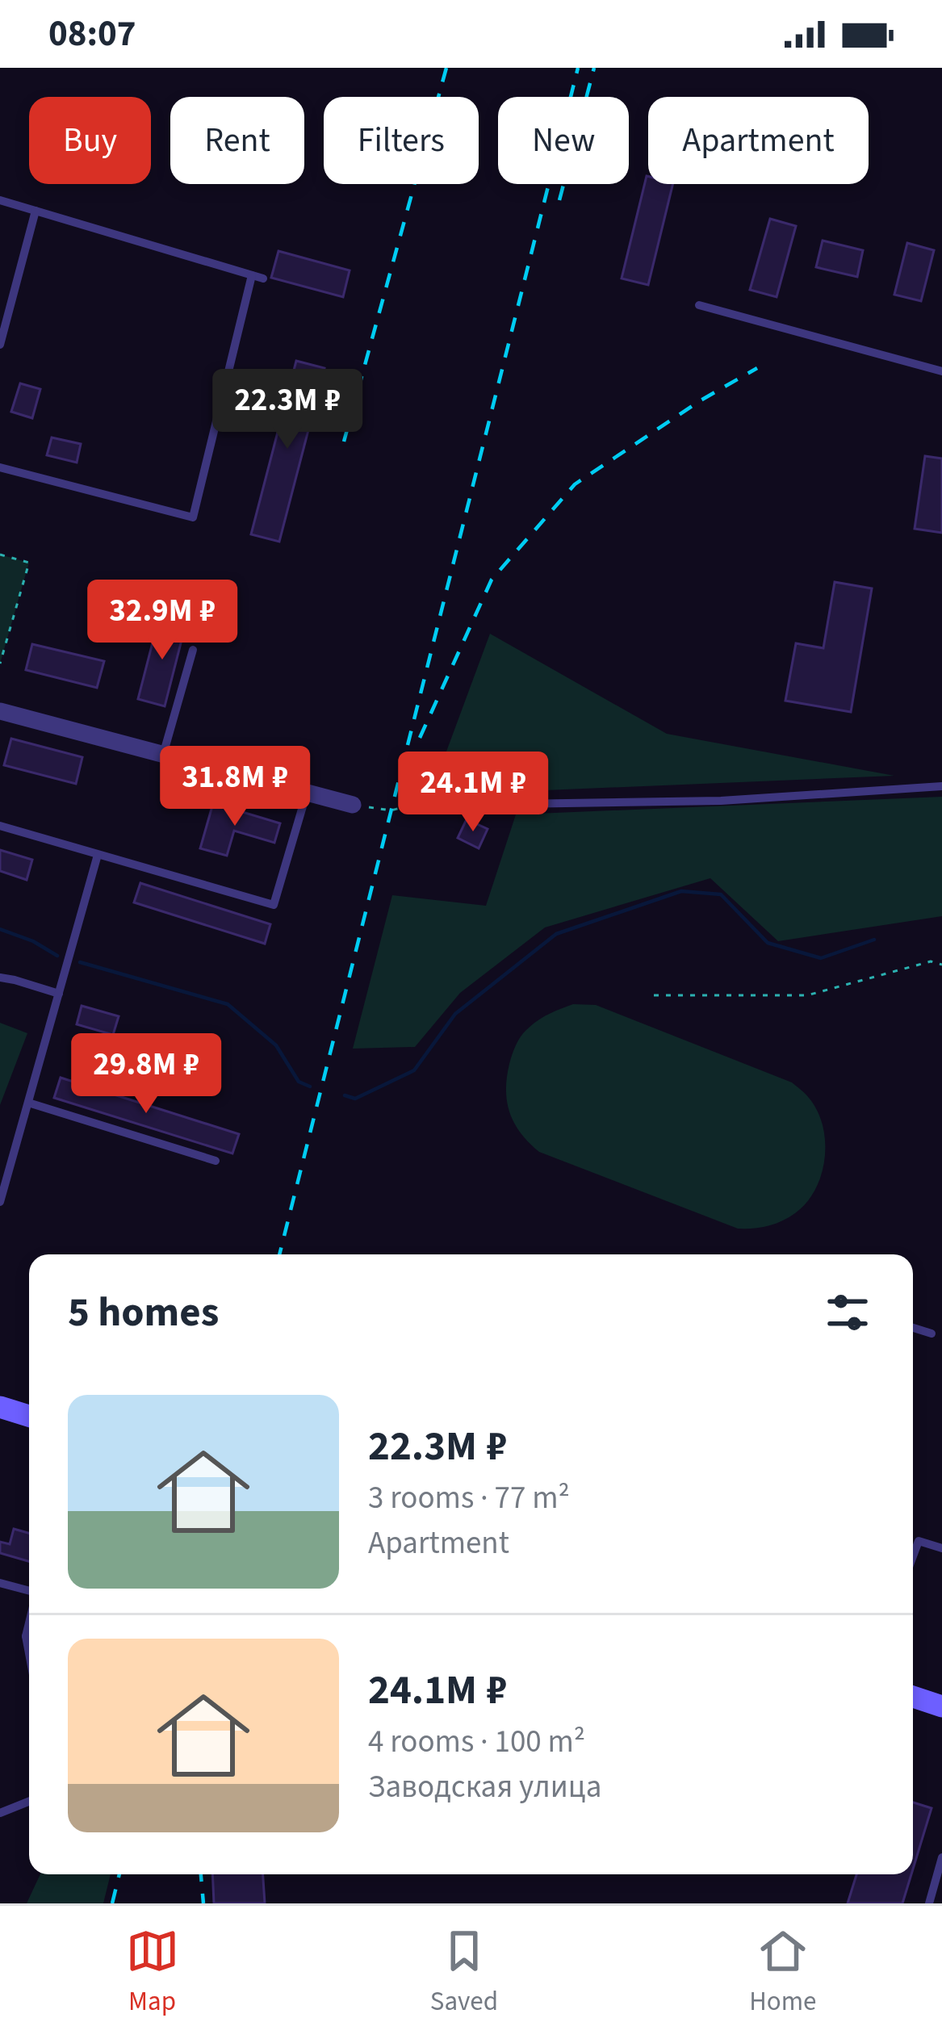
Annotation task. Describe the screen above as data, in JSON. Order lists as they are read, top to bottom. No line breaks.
{"page":{"status":"08:07","chip":["Buy","Rent","Filters","New","Apartment"],"price":["22.3M ₽","32.9M ₽","31.8M ₽","24.1M ₽","29.8M ₽"],"heading":"5 homes","list":[{"name":"22.3M ₽","note":"3 rooms · 77 m² · Apartment"},{"name":"24.1M ₽","note":"4 rooms · 100 m² · Заводская улица"}],"tabs":["Map","Saved","Home"]}}
